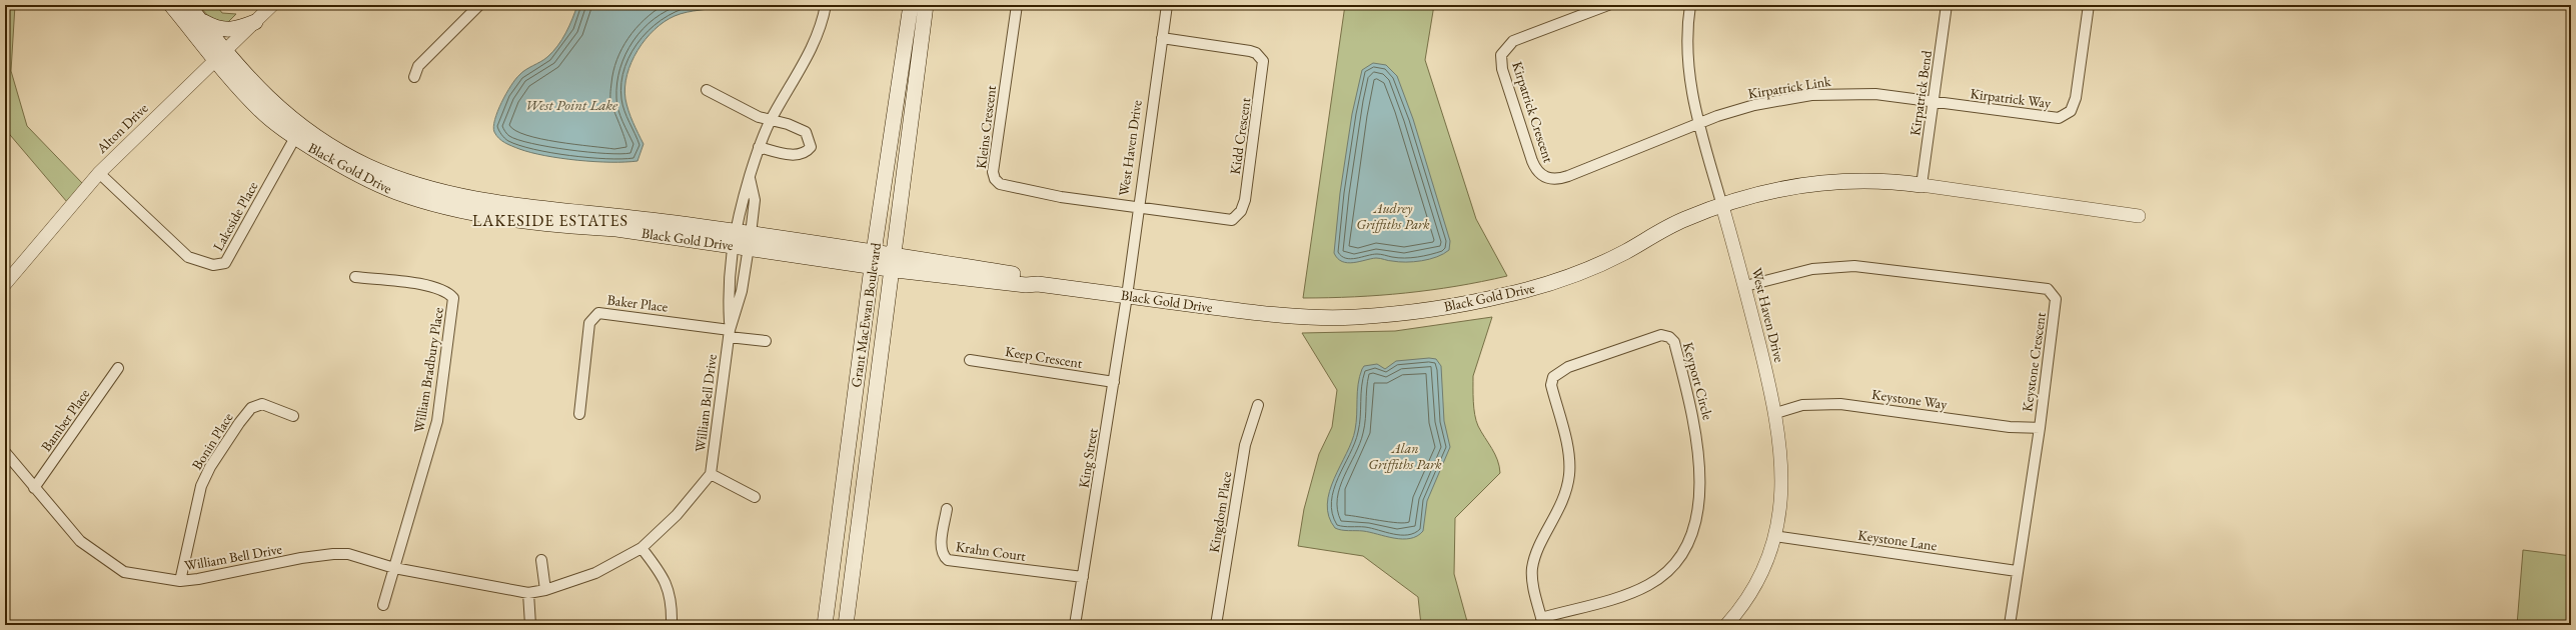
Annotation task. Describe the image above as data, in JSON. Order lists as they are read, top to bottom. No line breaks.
{"streets":{"main road":["Black Gold Drive","Grant MacEwan Boulevard"],"street":["Kirpatrick Link","Kirpatrick Bend","Kirpatrick Way","Kirpatrick Crescent","Kleins Crescent","Alton Drive","Kidd Crescent","West Haven Drive","Lakeside Place","Baker Place","Keep Crescent","Keystone Crescent","William Bradbury Place","Keyport Circle","Keystone Way","William Bell Drive","Bamber Place","Bonin Place","King Street","Kingdom Place","Keystone Lane","Krahn Court"]},"crossings":[["Kirpatrick Link","Kirpatrick Bend"],["Kirpatrick Link","Kirpatrick Way"],["Kirpatrick Link","Kirpatrick Crescent"],["Kirpatrick Link","West Haven Drive"],["Kirpatrick Bend","Kirpatrick Way"],["Kirpatrick Bend","Black Gold Drive"],["Kirpatrick Crescent","West Haven Drive"],["Kleins Crescent","Kidd Crescent"],["Kleins Crescent","West Haven Drive"],["Alton Drive","Black Gold Drive"],["Alton Drive","Lakeside Place"],["Kidd Crescent","West Haven Drive"],["West Haven Drive","Black Gold Drive"],["West Haven Drive","Keystone Crescent"],["West Haven Drive","Keystone Way"],["West Haven Drive","King Street"],["West Haven Drive","Keystone Lane"],["Black Gold Drive","Lakeside Place"],["Black Gold Drive","Grant MacEwan Boulevard"],["Black Gold Drive","William Bell Drive"],["Black Gold Drive","King Street"],["Baker Place","William Bell Drive"],["Keep Crescent","King Street"],["Keystone Crescent","Keystone Way"],["Keystone Crescent","Keystone Lane"],["William Bradbury Place","William Bell Drive"],["William Bell Drive","Bamber Place"],["William Bell Drive","Bonin Place"],["King Street","Krahn Court"]],"districts":["LAKESIDE ESTATES"],"water":["West Point Lake"],"parks":["Audrey Griffiths Park","Alan Griffiths Park"]}
